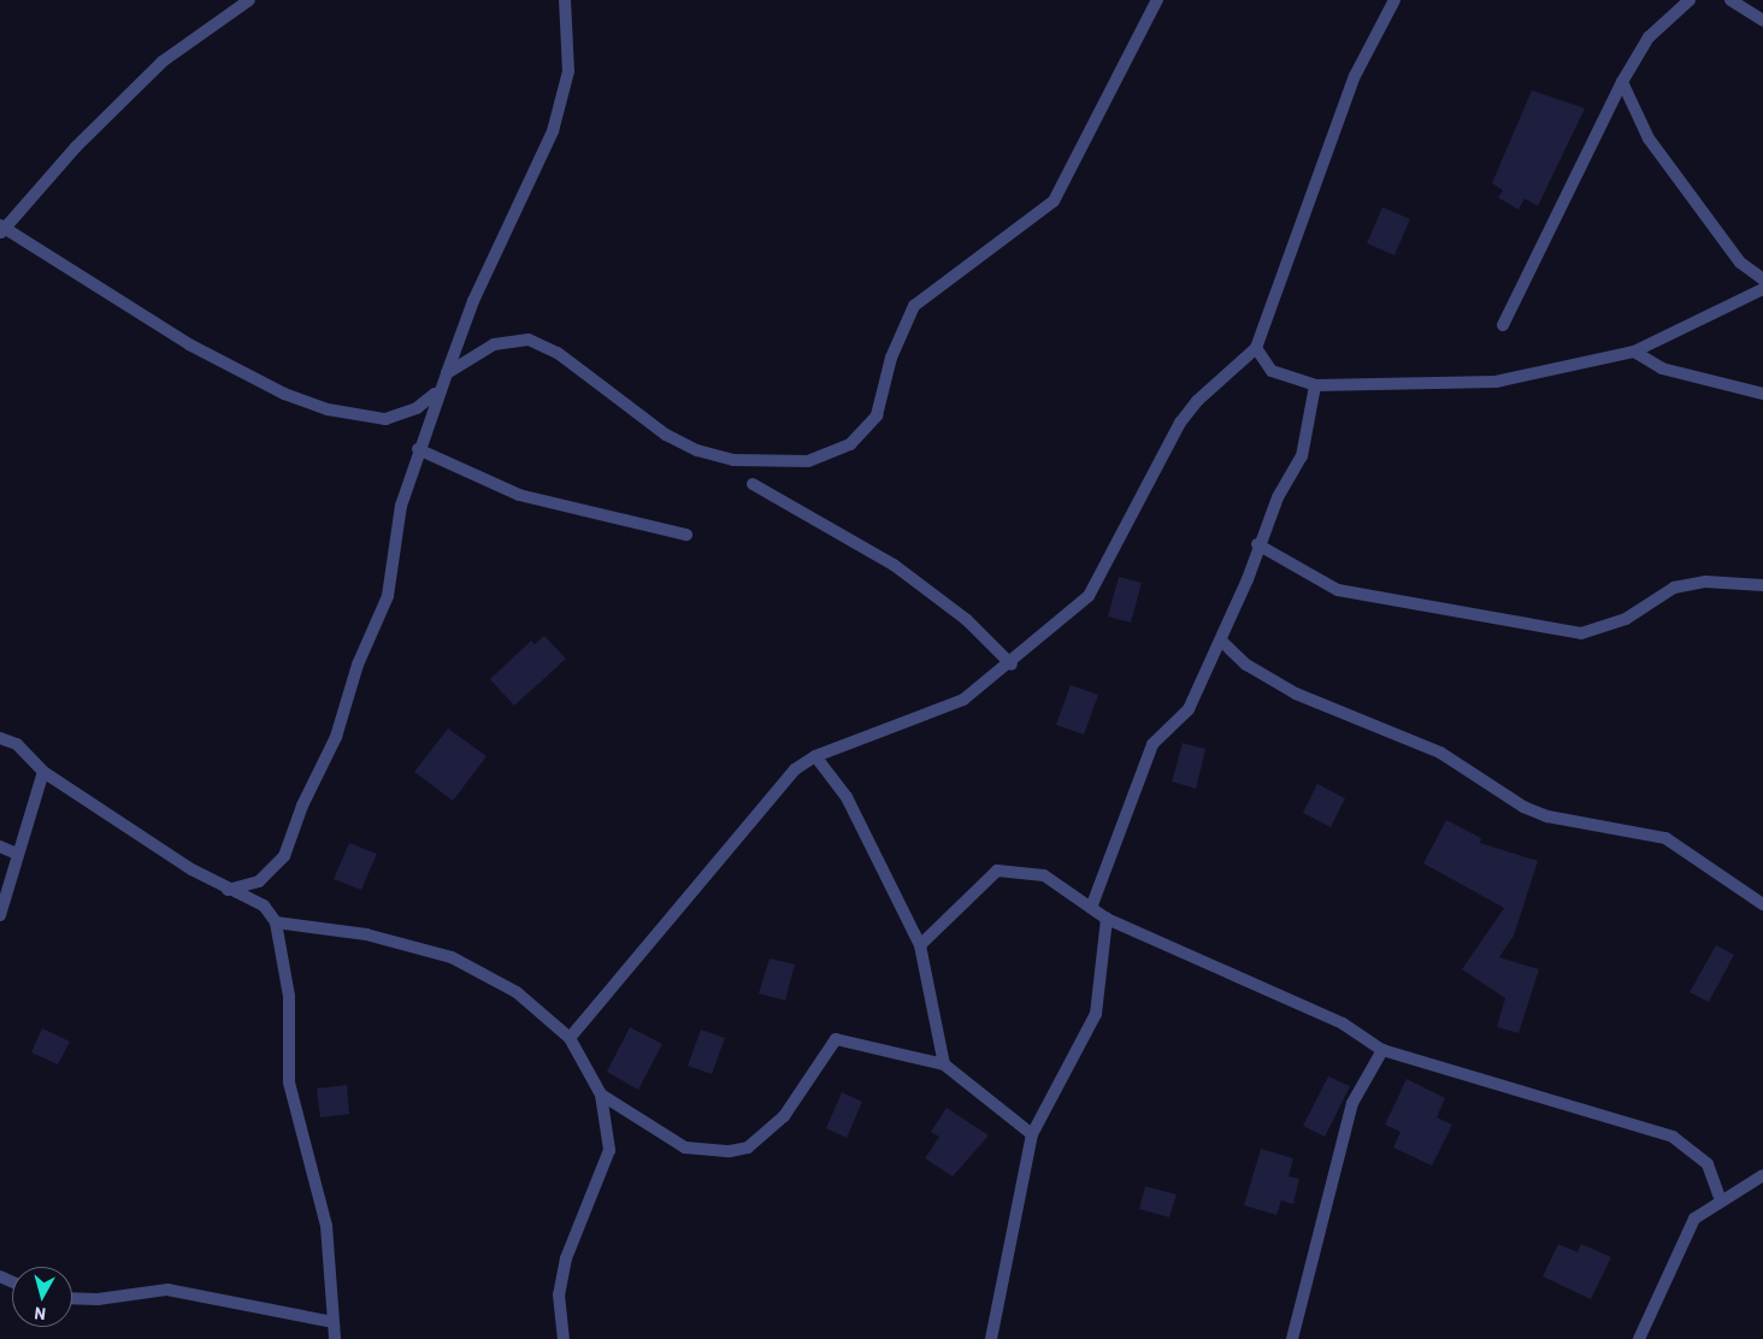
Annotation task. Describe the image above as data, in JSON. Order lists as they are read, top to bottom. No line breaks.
{"north":"bottom"}
